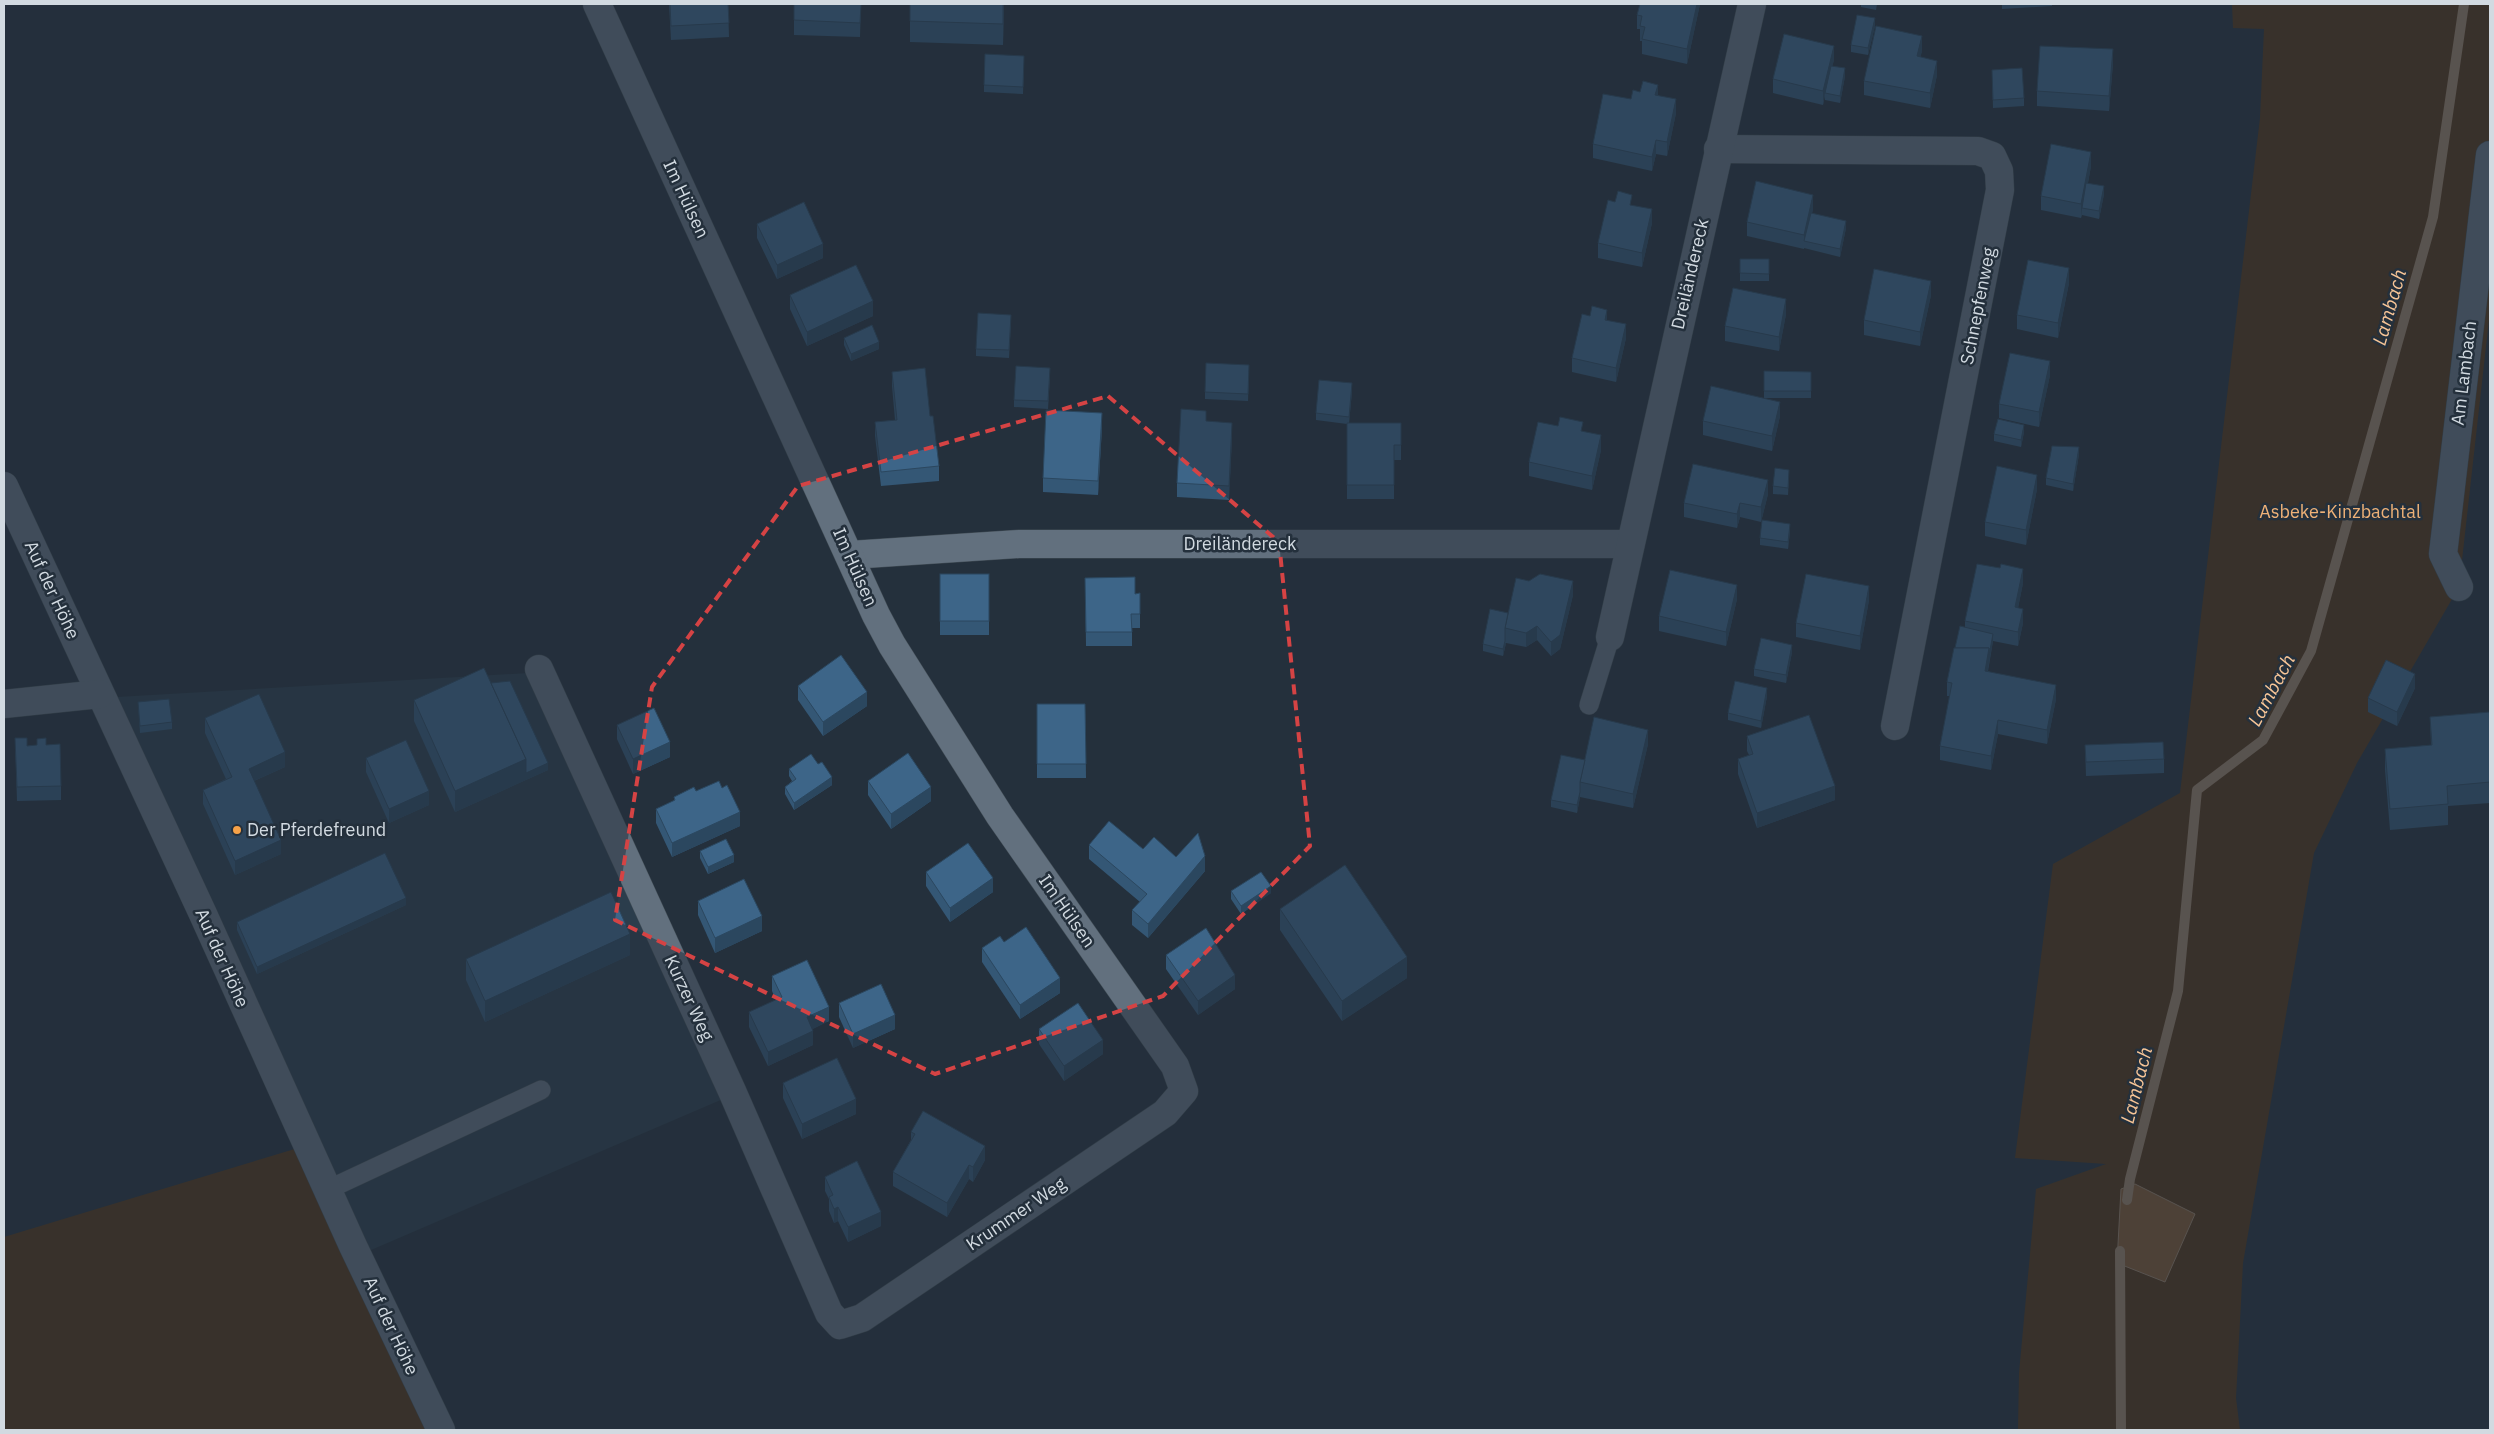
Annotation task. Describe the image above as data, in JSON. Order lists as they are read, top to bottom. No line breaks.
{"streets":{"street":["Im Hülsen","Dreiländereck","Schnepfenweg","Am Lambach","Auf der Höhe","Kurzer Weg","Krummer Weg"]},"crossings":[["Im Hülsen","Dreiländereck"],["Im Hülsen","Krummer Weg"],["Dreiländereck","Schnepfenweg"],["Kurzer Weg","Krummer Weg"]],"water":["Lambach"],"parks":["Asbeke-Kinzbachtal"],"places":["Der Pferdefreund"]}
